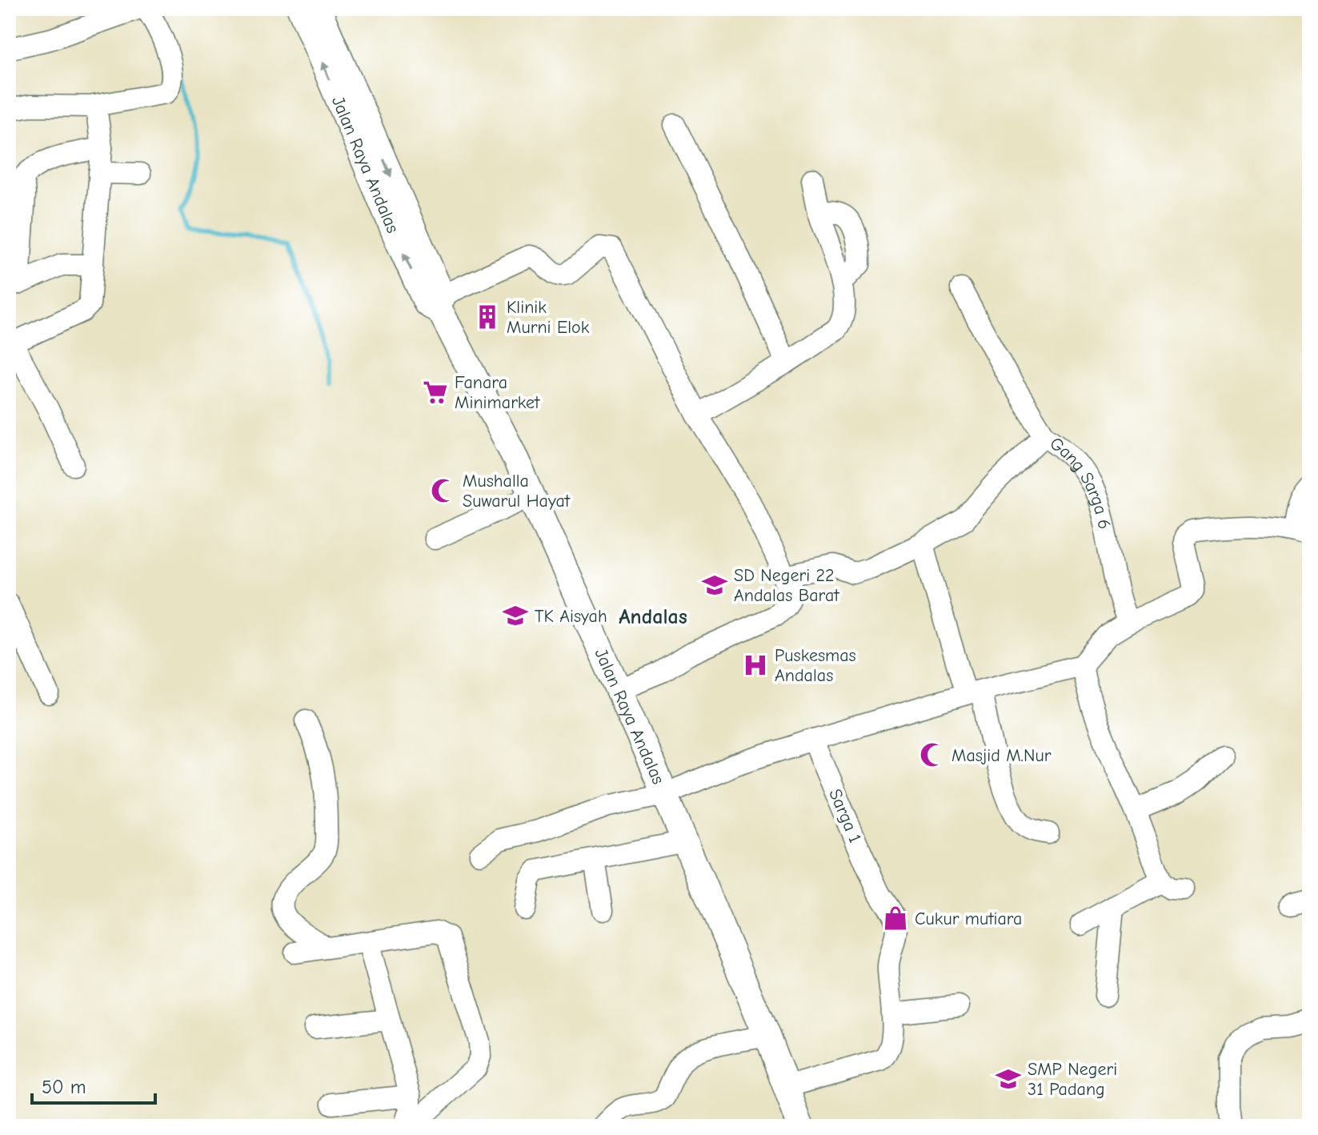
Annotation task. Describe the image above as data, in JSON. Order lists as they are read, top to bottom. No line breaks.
{"streets":{"main road":["Jalan Raya Andalas"],"street":["Gang Sarga 6","Sarga 1"]},"crossings":[["Jalan Raya Andalas","Sarga 1"]],"districts":["Andalas"],"places":{"building":["Klinik Murni Elok"],"supermarket":["Fanara Minimarket"],"mosque":["Mushalla Suwarul Hayat","Masjid M.Nur"],"school or university":["SD Negeri 22 Andalas Barat","TK Aisyah","SMP Negeri 31 Padang"],"hospital":["Puskesmas Andalas"],"shop":["Cukur mutiara"]},"scale_bar":"50 m"}
